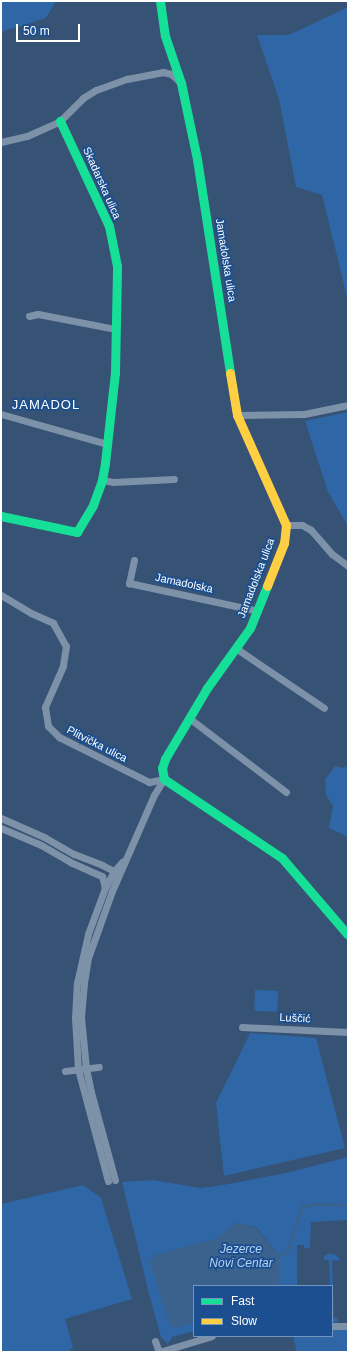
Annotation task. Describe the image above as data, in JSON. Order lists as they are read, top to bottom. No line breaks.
{"streets":{"street":["Skadarska ulica","Jamadolska ulica","Jamadolska","Plitvička ulica","Luščić"]},"crossings":[["Jamadolska ulica","Jamadolska"],["Jamadolska ulica","Plitvička ulica"]],"districts":["JAMADOL"],"water":["Jezerce Novi Centar"],"legend":["Fast","Slow"],"scale_bar":"50 m"}
